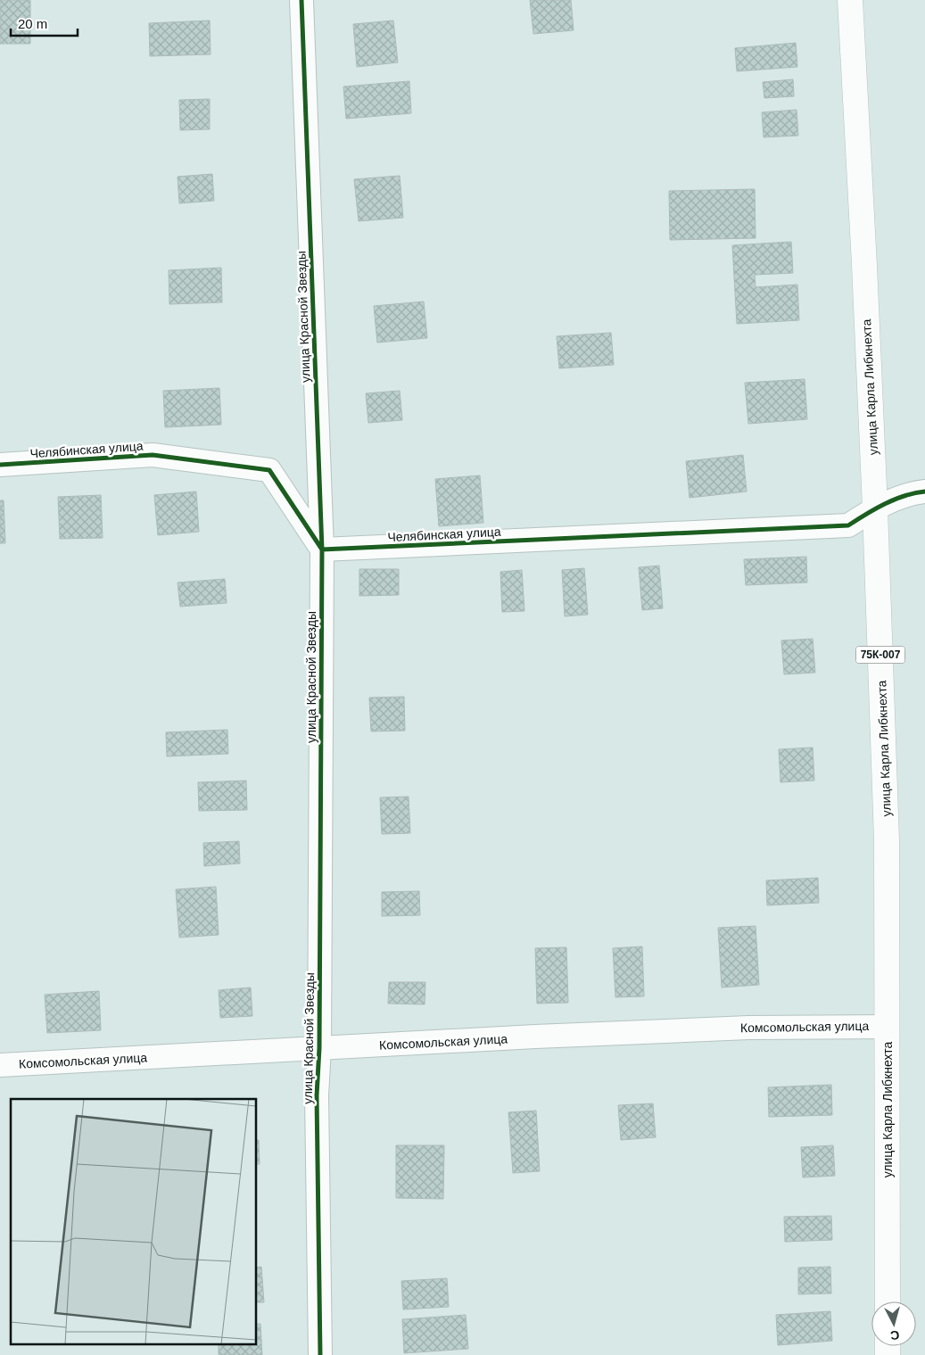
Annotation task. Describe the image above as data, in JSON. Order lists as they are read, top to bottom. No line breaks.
{"streets":{"main road":["улица Карла Либкнехта","75К-007"],"street":["улица Красной Звезды","Челябинская улица","Комсомольская улица"]},"crossings":[["улица Красной Звезды","Челябинская улица"],["улица Красной Звезды","Комсомольская улица"],["улица Карла Либкнехта","Челябинская улица"],["улица Карла Либкнехта","Комсомольская улица"]],"scale_bar":"20 m","north":"bottom"}
